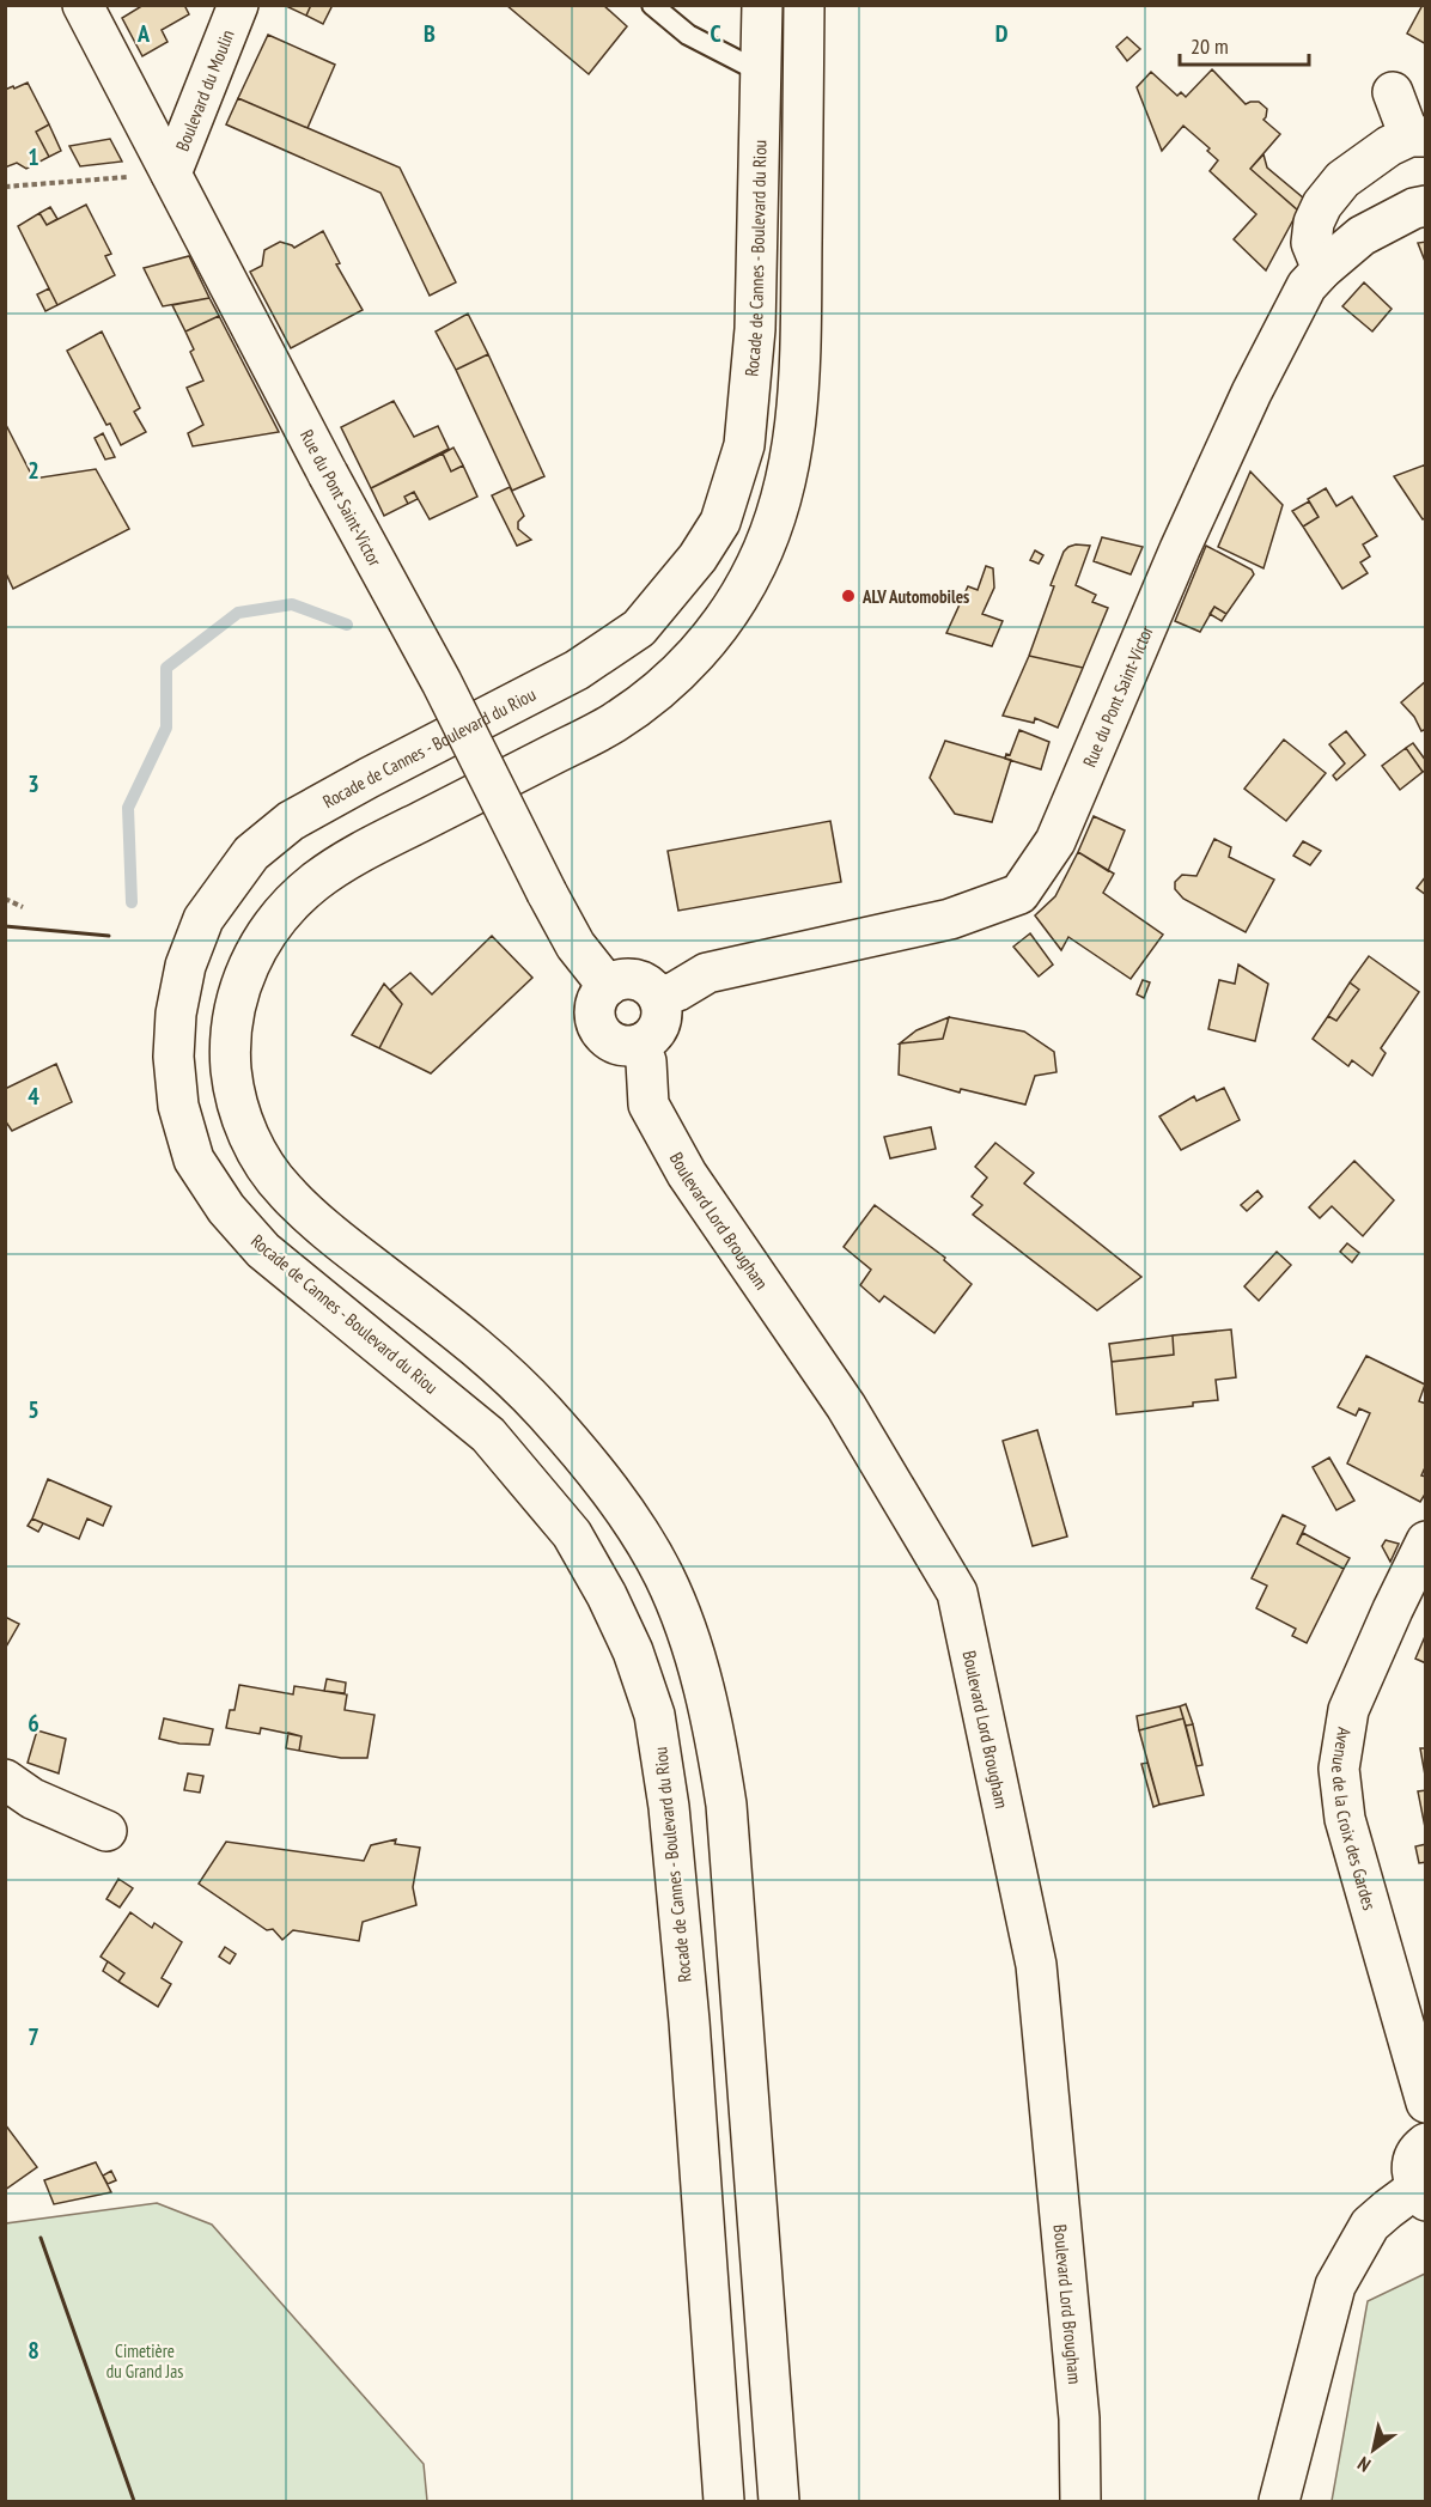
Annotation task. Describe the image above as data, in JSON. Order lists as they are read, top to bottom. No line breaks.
{"streets":{"main road":["Boulevard du Moulin","Rocade de Cannes - Boulevard du Riou","Rue du Pont Saint-Victor","Boulevard Lord Brougham","Avenue de la Croix des Gardes"]},"crossings":[["Boulevard du Moulin","Rue du Pont Saint-Victor"],["Rue du Pont Saint-Victor","Boulevard Lord Brougham"]],"parks":["Cimetière du Grand Jas"],"places":["ALV Automobiles"],"scale_bar":"20 m","north":"bottom left","grid":{"columns":["A","B","C","D"],"rows":["1","2","3","4","5","6","7","8"]}}
